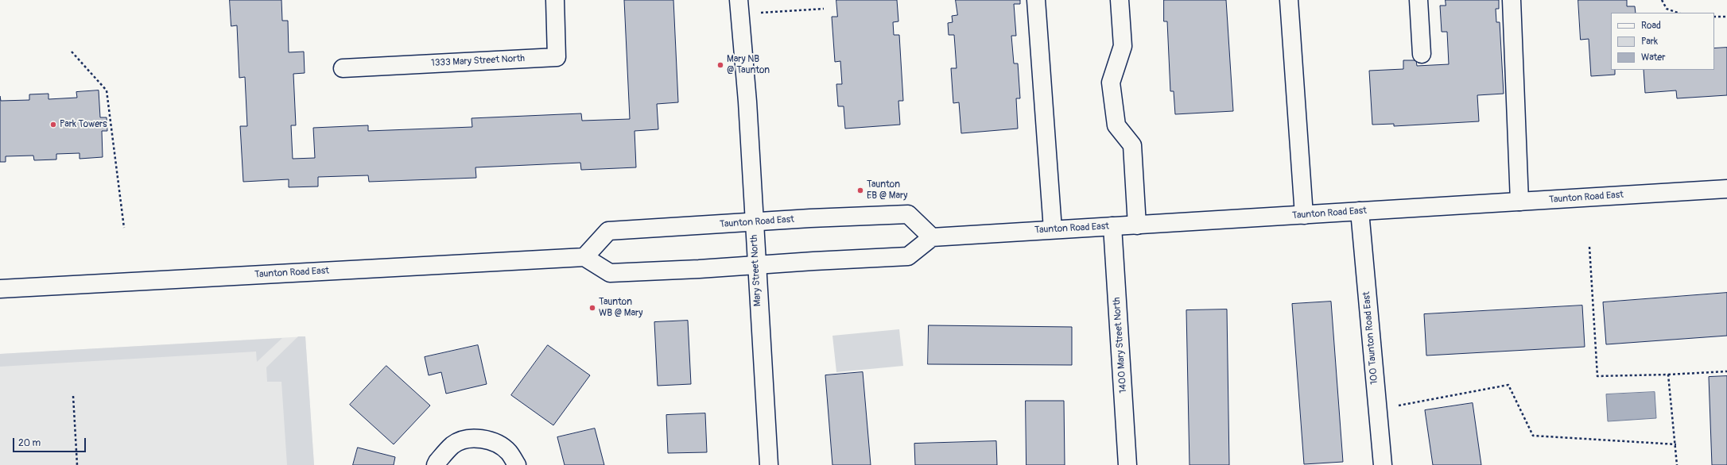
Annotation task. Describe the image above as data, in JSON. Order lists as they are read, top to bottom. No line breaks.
{"streets":{"main road":["1333 Mary Street North","Taunton Road East","Mary Street North","100 Taunton Road East","1400 Mary Street North"]},"crossings":[["Taunton Road East","Mary Street North"],["Taunton Road East","100 Taunton Road East"],["Taunton Road East","1400 Mary Street North"]],"places":["Mary NB @ Taunton","Park Towers","Taunton EB @ Mary","Taunton WB @ Mary"],"legend":["Road","Park","Water"],"scale_bar":"20 m"}
